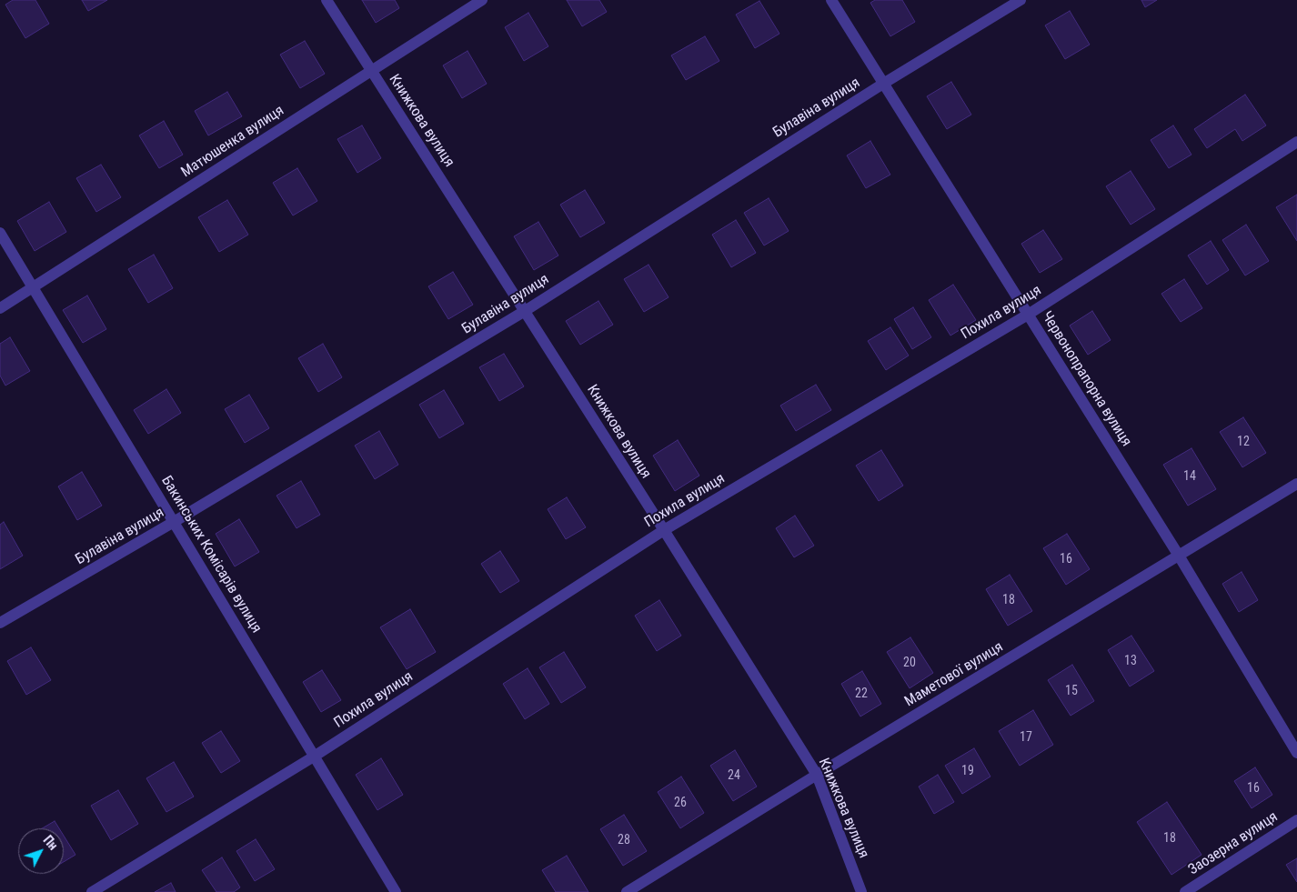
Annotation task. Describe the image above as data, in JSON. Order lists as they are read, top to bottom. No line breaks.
{"streets":{"street":["Булавіна вулиця","Книжкова вулиця","Матюшенка вулиця","Похила вулиця","Червонопрапорна вулиця","Бакинських Комісарів вулиця","Маметової вулиця","Заозерна вулиця"]},"crossings":[["Булавіна вулиця","Книжкова вулиця"],["Булавіна вулиця","Червонопрапорна вулиця"],["Булавіна вулиця","Бакинських Комісарів вулиця"],["Книжкова вулиця","Матюшенка вулиця"],["Книжкова вулиця","Похила вулиця"],["Книжкова вулиця","Маметової вулиця"],["Матюшенка вулиця","Бакинських Комісарів вулиця"],["Похила вулиця","Червонопрапорна вулиця"],["Похила вулиця","Бакинських Комісарів вулиця"],["Червонопрапорна вулиця","Маметової вулиця"]],"house_numbers":["12","14","16","18","13","20","15","22","17","19","24","16","26","18","28"],"north":"top right"}
